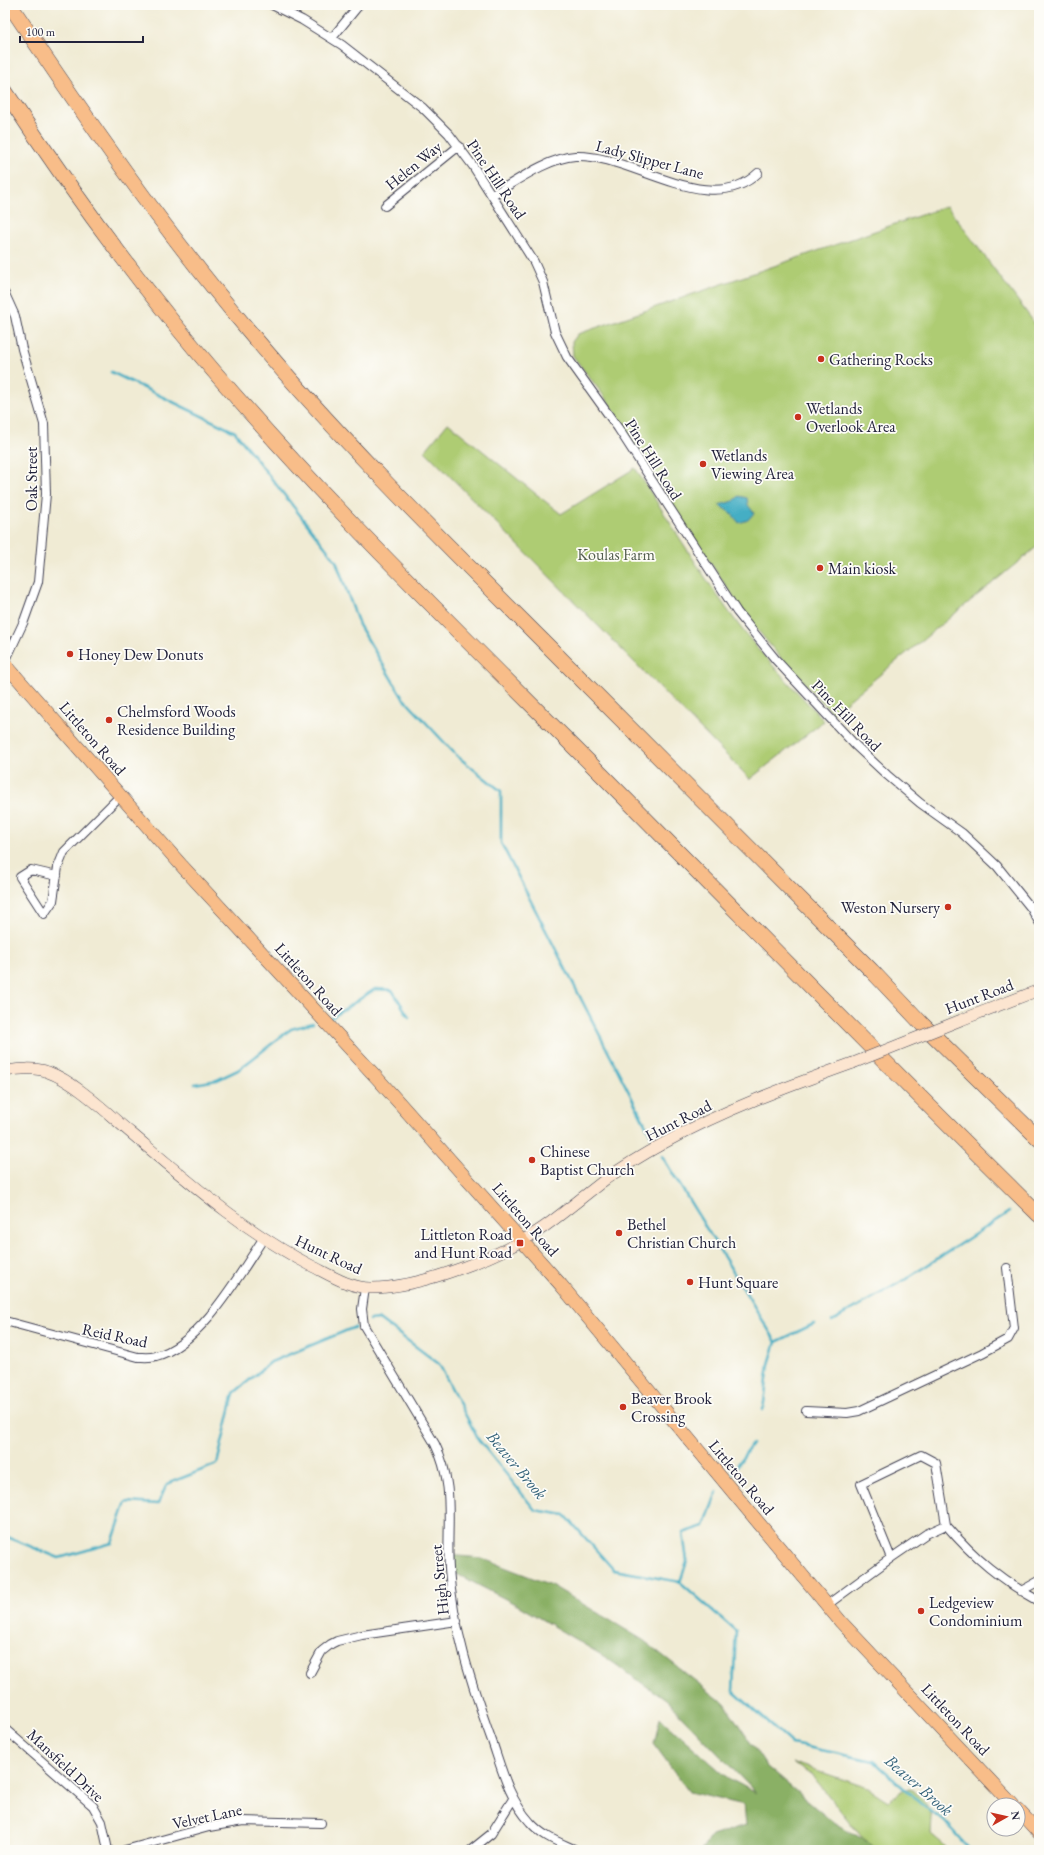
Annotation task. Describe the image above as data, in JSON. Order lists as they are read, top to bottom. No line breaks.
{"streets":{"main road":["Littleton Road"],"street":["Lady Slipper Lane","Helen Way","Pine Hill Road","Oak Street","Hunt Road","Reid Road","High Street","Mansfield Drive","Velvet Lane"]},"crossings":[["Lady Slipper Lane","Pine Hill Road"],["Helen Way","Pine Hill Road"],["Oak Street","Littleton Road"],["Littleton Road","Hunt Road"],["Hunt Road","Reid Road"],["Hunt Road","High Street"]],"water":["Beaver Brook"],"parks":["Koulas Farm"],"places":{"other":["Gathering Rocks","Wetlands Overlook Area","Wetlands Viewing Area","Main kiosk","Honey Dew Donuts","Chelmsford Woods Residence Building","Weston Nursery","Chinese Baptist Church","Bethel Christian Church","Hunt Square","Beaver Brook Crossing","Ledgeview Condominium"],"transit":["Littleton Road and Hunt Road"]},"scale_bar":"100 m","north":"right"}
